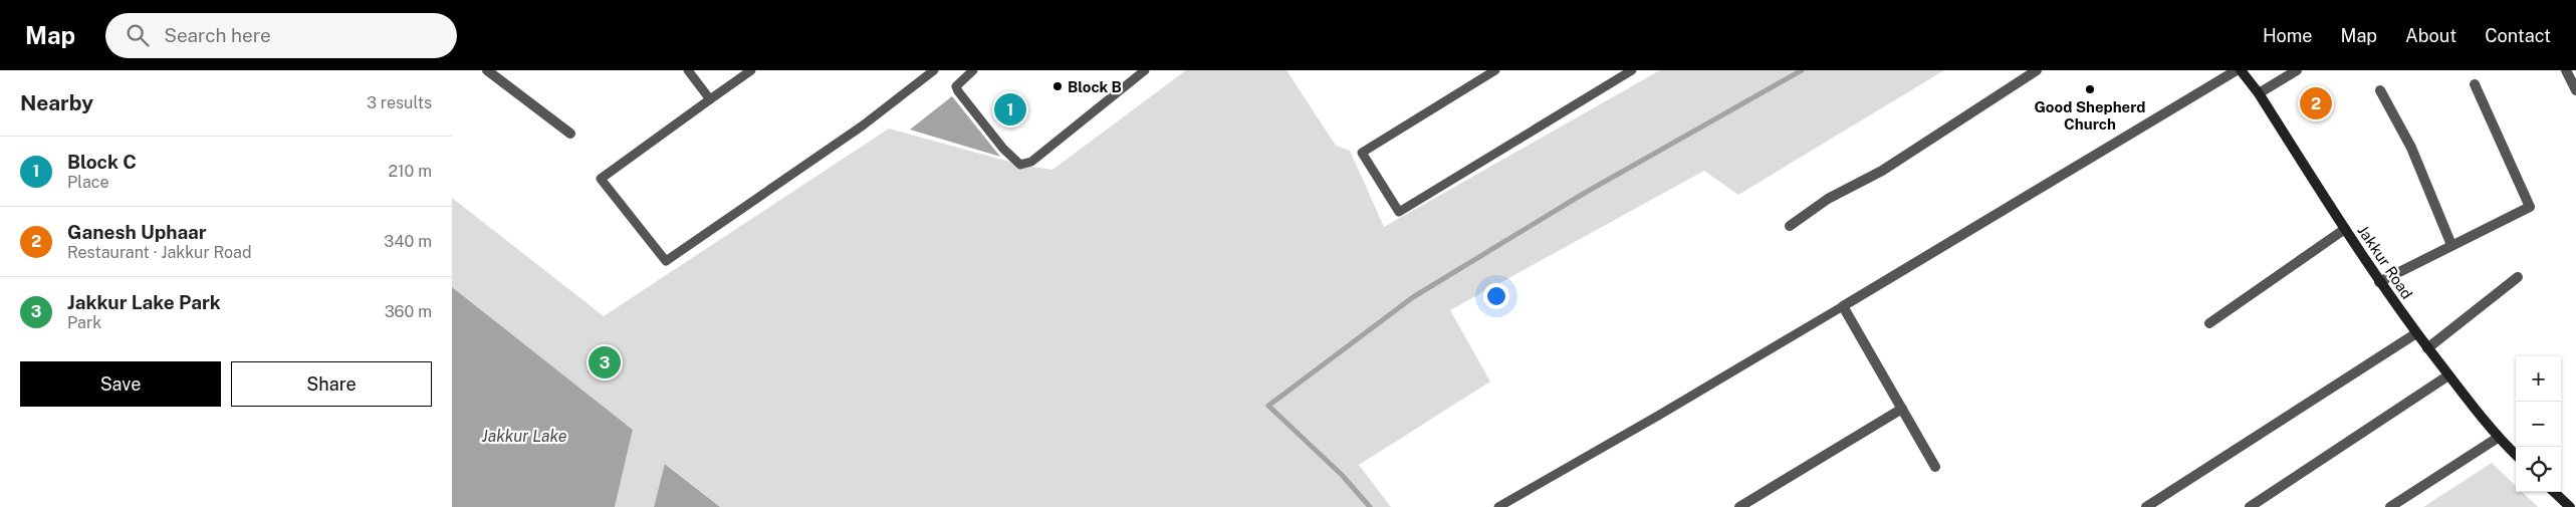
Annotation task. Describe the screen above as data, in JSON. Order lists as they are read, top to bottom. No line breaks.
{"streets":{"street":["Jakkur Road"]},"water":["Jakkur Lake"],"places":["Block B","Good Shepherd Church"],"page":{"header":"Map","search":"Search here","nav":["Home","Map","About","Contact"],"heading":["Nearby","3 results"],"pins":["2","1","3"],"list":[{"mark":"1","name":"Block C","note":"Place","value":"210 m"},{"mark":"2","name":"Ganesh Uphaar","note":"Restaurant · Jakkur Road","value":"340 m"},{"mark":"3","name":"Jakkur Lake Park","note":"Park","value":"360 m"}],"buttons":["Save","Share"],"map_buttons":["+","−"]}}
